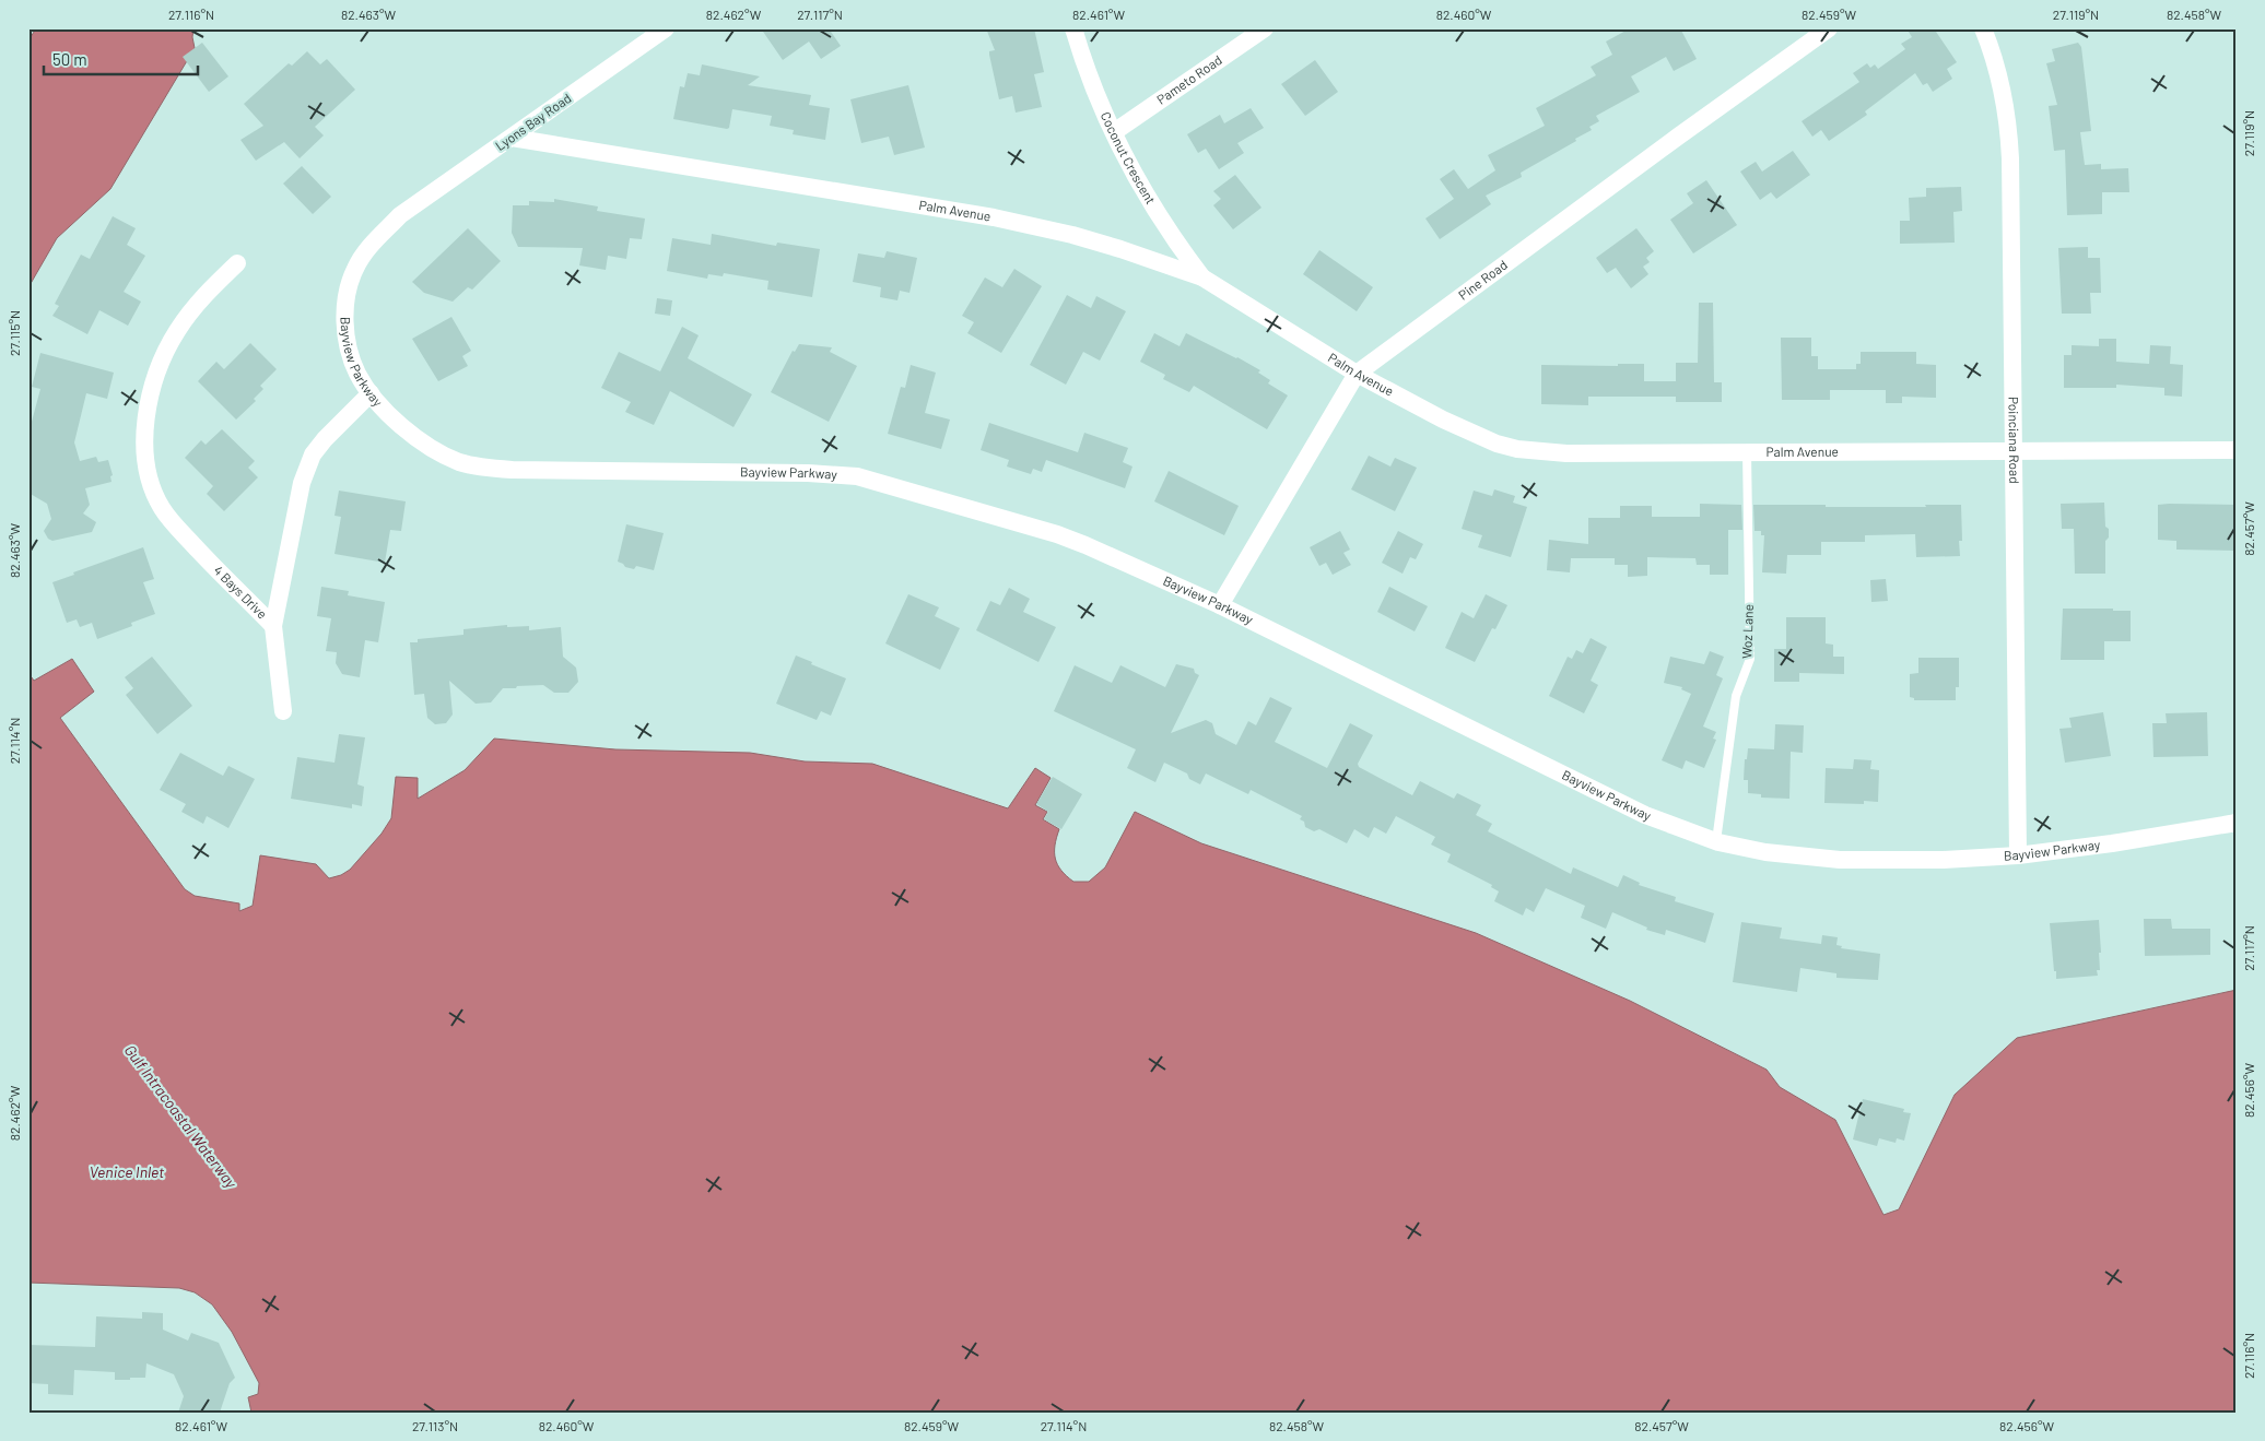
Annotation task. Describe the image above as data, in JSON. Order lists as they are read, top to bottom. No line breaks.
{"streets":{"street":["Pameto Road","Lyons Bay Road","Coconut Crescent","Palm Avenue","Pine Road","Bayview Parkway","Poinciana Road","4 Bays Drive"],"lane":["Woz Lane"]},"crossings":[["Pameto Road","Coconut Crescent"],["Lyons Bay Road","Palm Avenue"],["Lyons Bay Road","Bayview Parkway"],["Coconut Crescent","Palm Avenue"],["Palm Avenue","Pine Road"],["Palm Avenue","Poinciana Road"],["Palm Avenue","Woz Lane"],["Pine Road","Bayview Parkway"],["Bayview Parkway","Poinciana Road"],["Bayview Parkway","4 Bays Drive"],["Bayview Parkway","Woz Lane"]],"water":["Gulf Intracoastal Waterway","Venice Inlet"],"scale_bar":"50 m","coordinates":["27.116°N","82.463°W","82.462°W","27.117°N","82.461°W","82.460°W","82.459°W","27.119°N","82.458°W","27.115°N","82.457°W","27.114°N","82.456°W","27.113°N"]}
